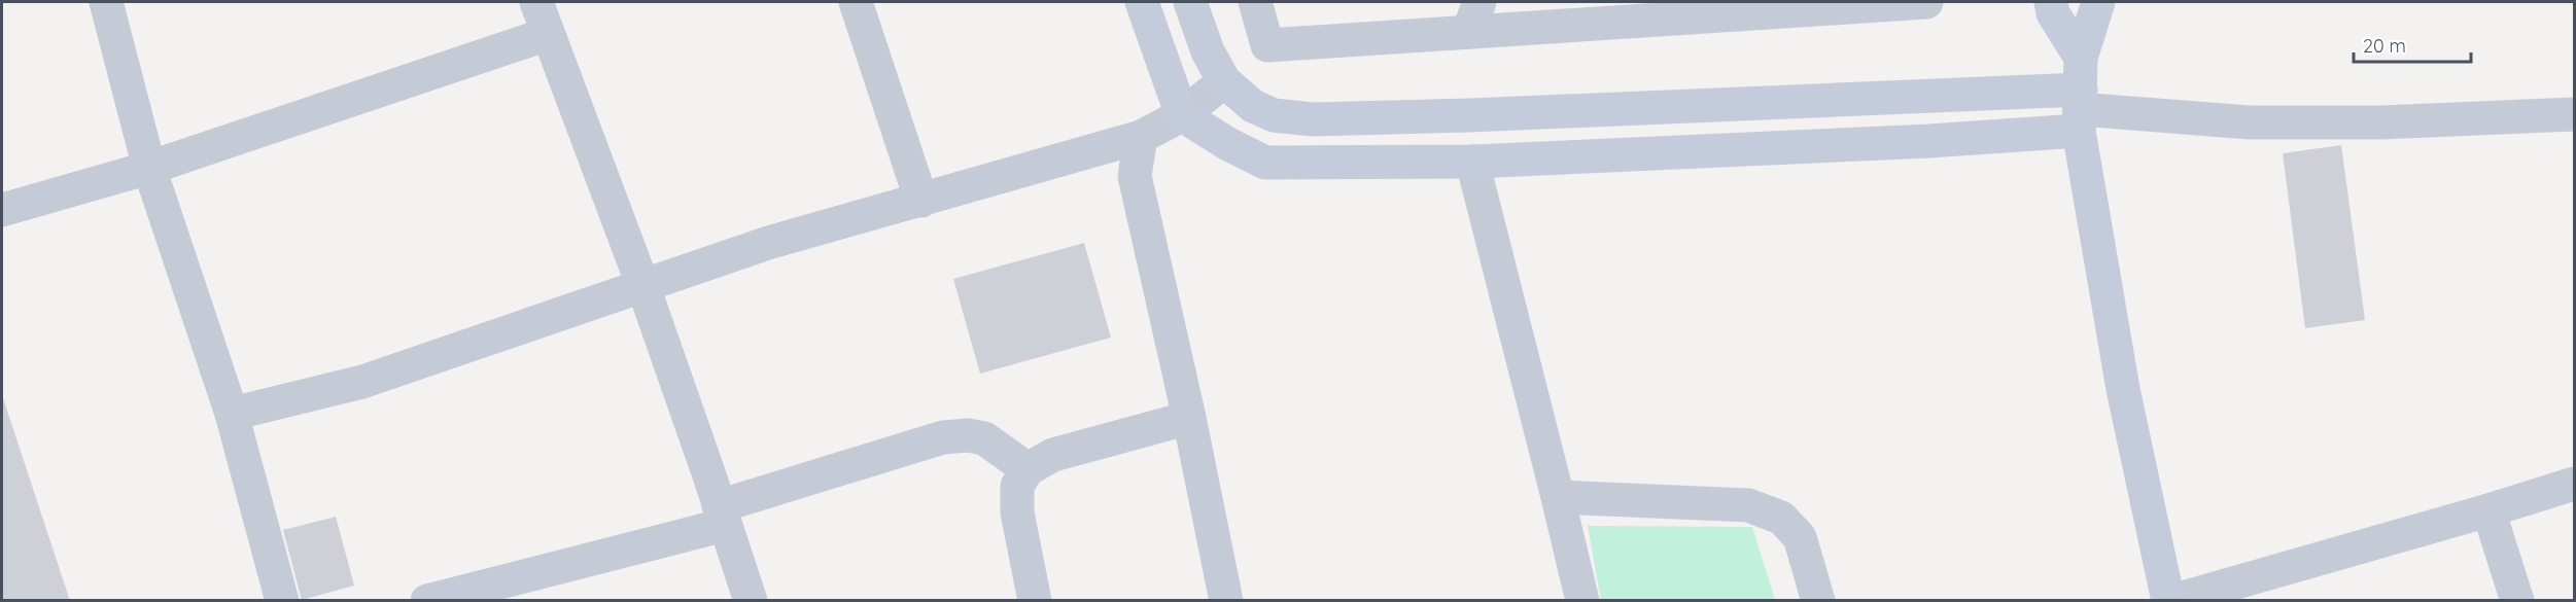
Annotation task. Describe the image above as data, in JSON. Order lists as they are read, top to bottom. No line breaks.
{"scale_bar":"20 m"}
